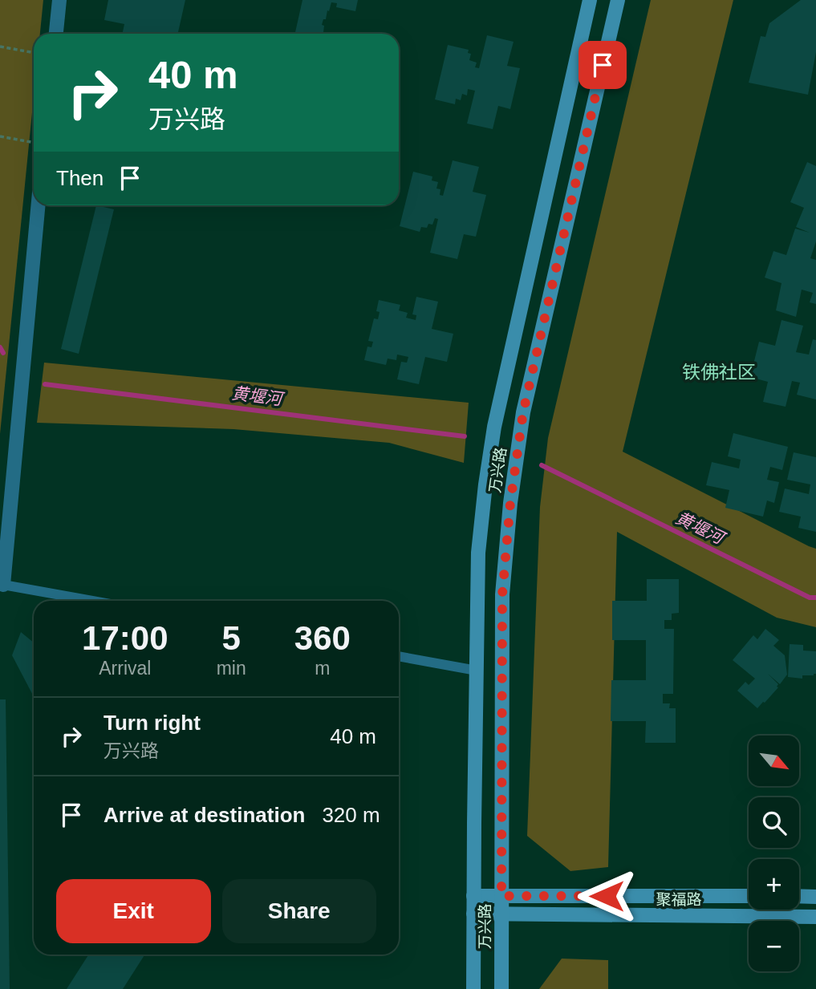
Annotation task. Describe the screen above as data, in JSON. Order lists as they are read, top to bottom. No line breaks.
{"streets":{"main road":["万兴路","聚福路"]},"crossings":[["万兴路","聚福路"]],"districts":["铁佛社区"],"water":["黄堰河"],"north":"bottom right","page":{"turn":["40 m","万兴路"],"then":"Then","eta":["17:00","Arrival","5","min","360","m"],"list":[{"name":"Turn right","note":"万兴路","value":"40 m"},{"name":"Arrive at destination","value":"320 m"}],"map_buttons":["+","−"],"buttons":["Exit","Share"]}}
